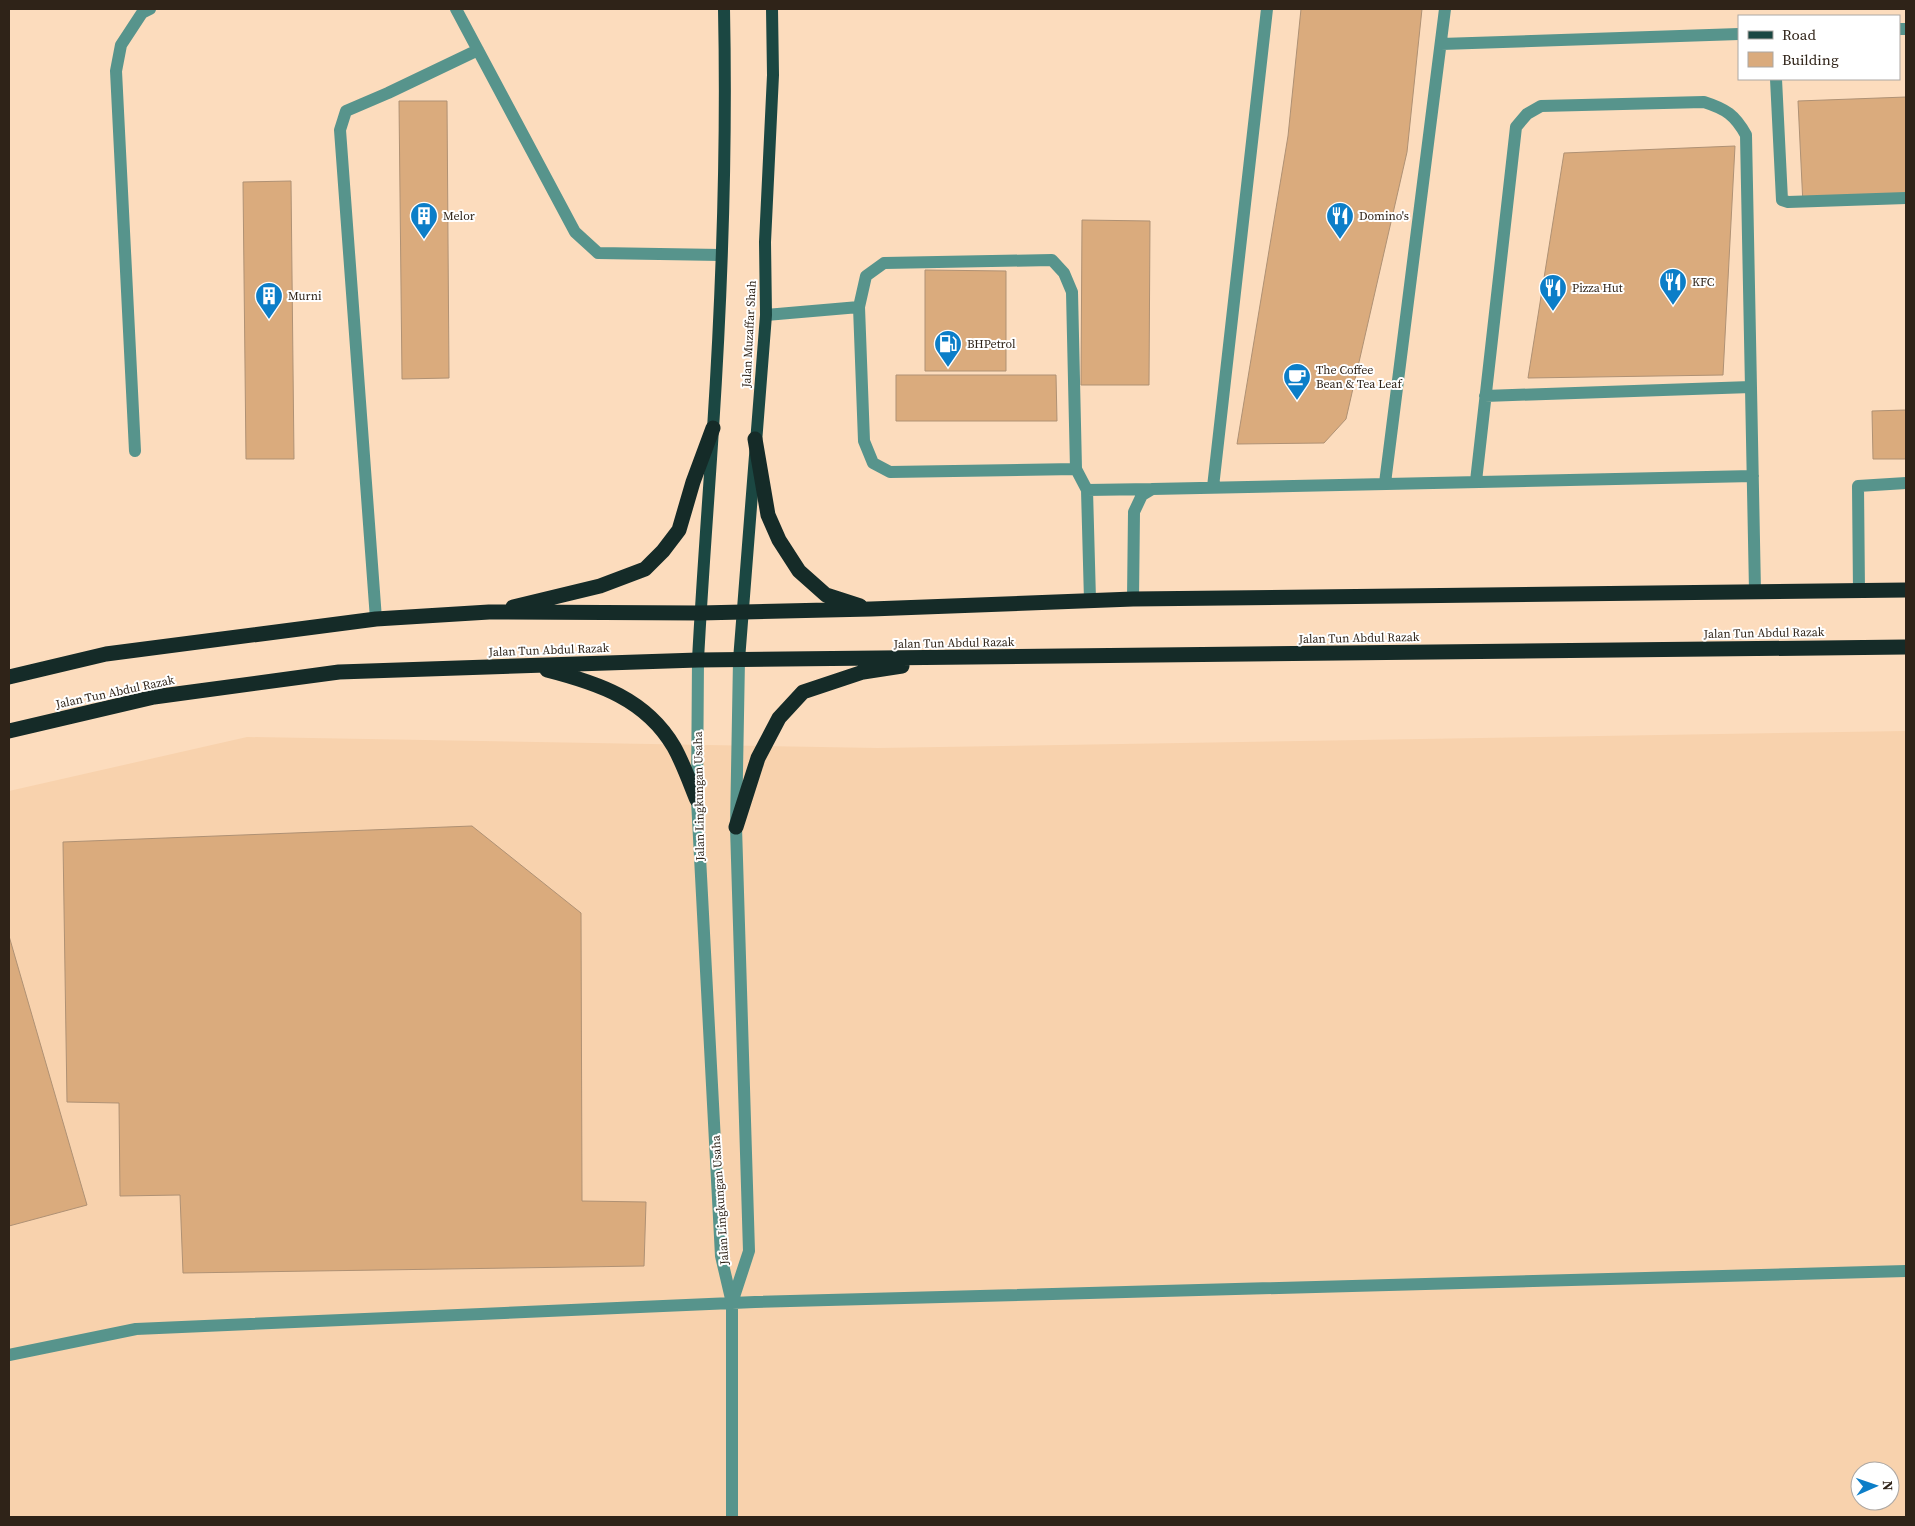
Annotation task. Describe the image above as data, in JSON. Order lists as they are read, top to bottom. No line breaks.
{"streets":{"highway":["Jalan Tun Abdul Razak"],"main road":["Jalan Muzaffar Shah"],"street":["Jalan Lingkungan Usaha"]},"crossings":[["Jalan Muzaffar Shah","Jalan Tun Abdul Razak"],["Jalan Muzaffar Shah","Jalan Lingkungan Usaha"],["Jalan Tun Abdul Razak","Jalan Lingkungan Usaha"]],"places":{"building":["Melor","Murni"],"restaurant":["Domino's","KFC","Pizza Hut"],"fuel station":["BHPetrol"],"cafe":["The Coffee Bean & Tea Leaf"]},"legend":["Road","Building"],"north":"right"}
